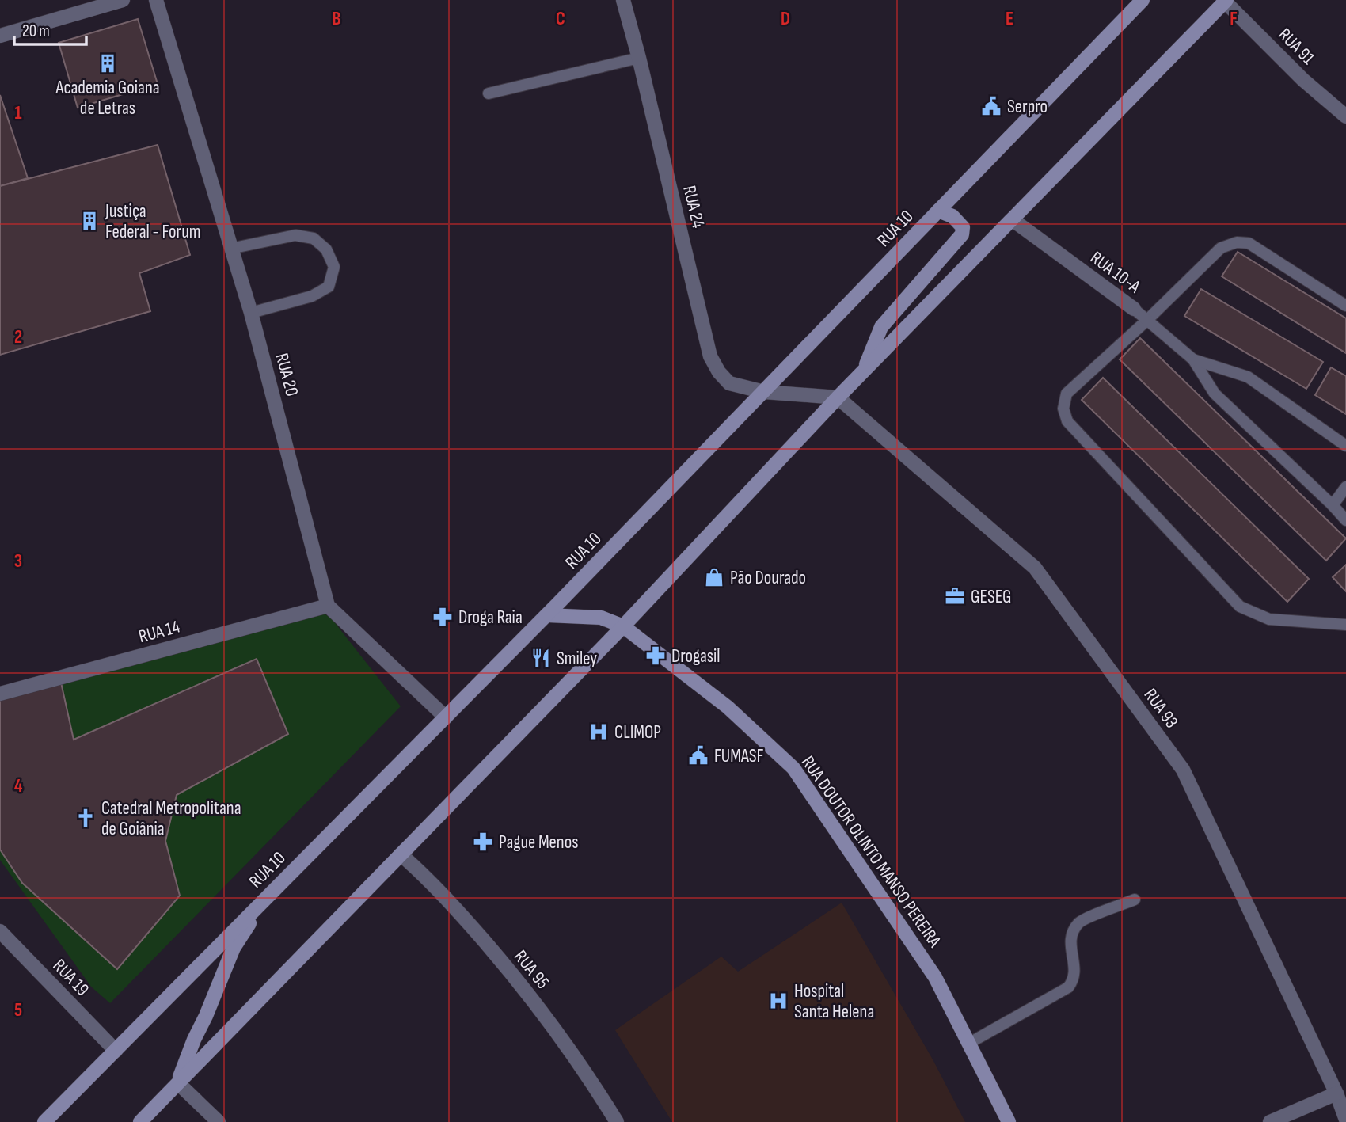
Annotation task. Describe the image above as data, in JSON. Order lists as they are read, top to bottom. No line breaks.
{"streets":{"main road":["RUA 10","RUA DOUTOR OLINTO MANSO PEREIRA"],"street":["RUA 91","RUA 24","RUA 10-A","RUA 20","RUA 14","RUA 93","RUA 95","RUA 19"]},"crossings":[["RUA 24","RUA 10"],["RUA 24","RUA 93"],["RUA 10","RUA DOUTOR OLINTO MANSO PEREIRA"],["RUA 10","RUA 19"],["RUA 20","RUA 14"]],"places":{"building":["Academia Goiana de Letras","Justiça Federal - Forum"],"public building":["Serpro","FUMASF"],"shop":["Pão Dourado"],"office":["GESEG"],"pharmacy":["Droga Raia","Drogasil","Pague Menos"],"restaurant":["Smiley"],"hospital":["CLIMOP","Hospital Santa Helena"],"church":["Catedral Metropolitana de Goiânia"]},"scale_bar":"20 m","grid":{"columns":["B","C","D","E","F"],"rows":["1","2","3","4","5"]}}
